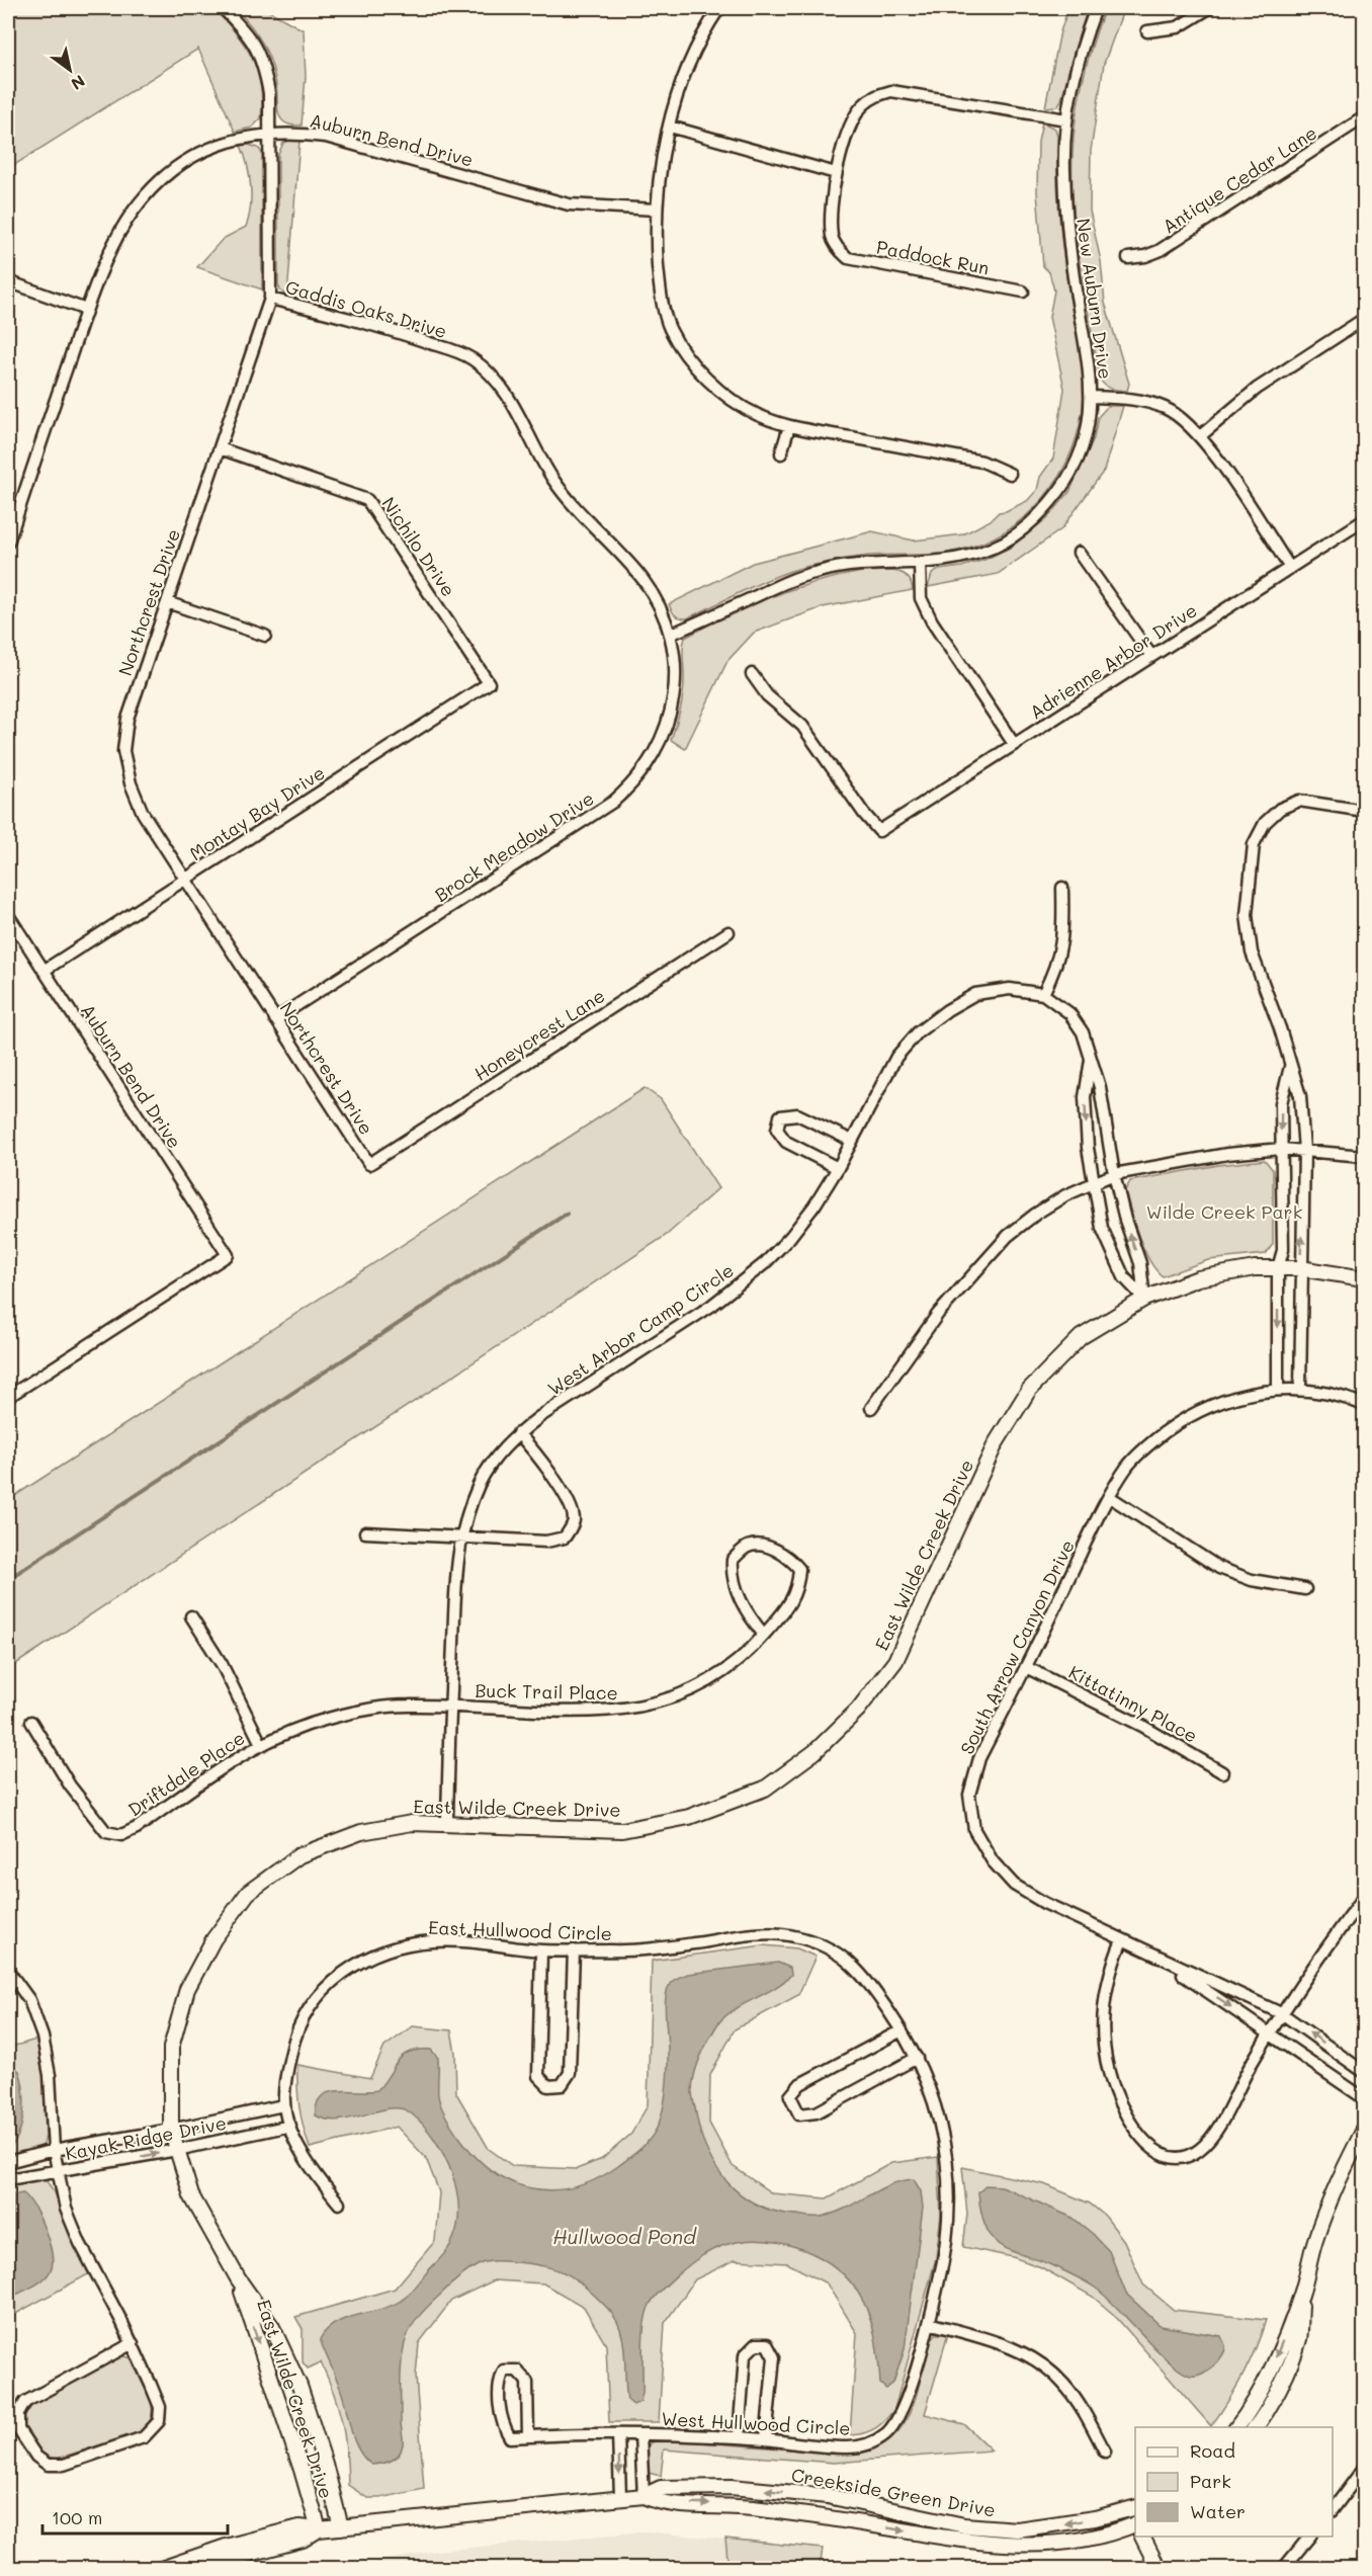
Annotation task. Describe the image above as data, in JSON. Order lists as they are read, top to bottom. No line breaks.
{"streets":{"street":["Auburn Bend Drive","Antique Cedar Lane","Paddock Run","New Auburn Drive","Gaddis Oaks Drive","Nichilo Drive","Northcrest Drive","Adrienne Arbor Drive","Montay Bay Drive","Brock Meadow Drive","Honeycrest Lane","West Arbor Camp Circle","East Wilde Creek Drive","South Arrow Canyon Drive","Buck Trail Place","Kittatinny Place","Driftdale Place","East Hullwood Circle","Kayak Ridge Drive","West Hullwood Circle","Creekside Green Drive"]},"crossings":[["Auburn Bend Drive","Northcrest Drive"],["Auburn Bend Drive","Montay Bay Drive"],["New Auburn Drive","Gaddis Oaks Drive"],["New Auburn Drive","Brock Meadow Drive"],["Gaddis Oaks Drive","Northcrest Drive"],["Gaddis Oaks Drive","Brock Meadow Drive"],["Nichilo Drive","Northcrest Drive"],["Nichilo Drive","Montay Bay Drive"],["Northcrest Drive","Montay Bay Drive"],["Northcrest Drive","Brock Meadow Drive"],["Northcrest Drive","Honeycrest Lane"],["West Arbor Camp Circle","East Wilde Creek Drive"],["West Arbor Camp Circle","Buck Trail Place"],["West Arbor Camp Circle","Driftdale Place"],["East Wilde Creek Drive","Kayak Ridge Drive"],["East Wilde Creek Drive","Creekside Green Drive"],["South Arrow Canyon Drive","Kittatinny Place"],["Buck Trail Place","Driftdale Place"],["East Hullwood Circle","Kayak Ridge Drive"],["East Hullwood Circle","West Hullwood Circle"]],"water":["Hullwood Pond"],"parks":["Wilde Creek Park"],"legend":["Road","Park","Water"],"scale_bar":"100 m","north":"bottom right"}
